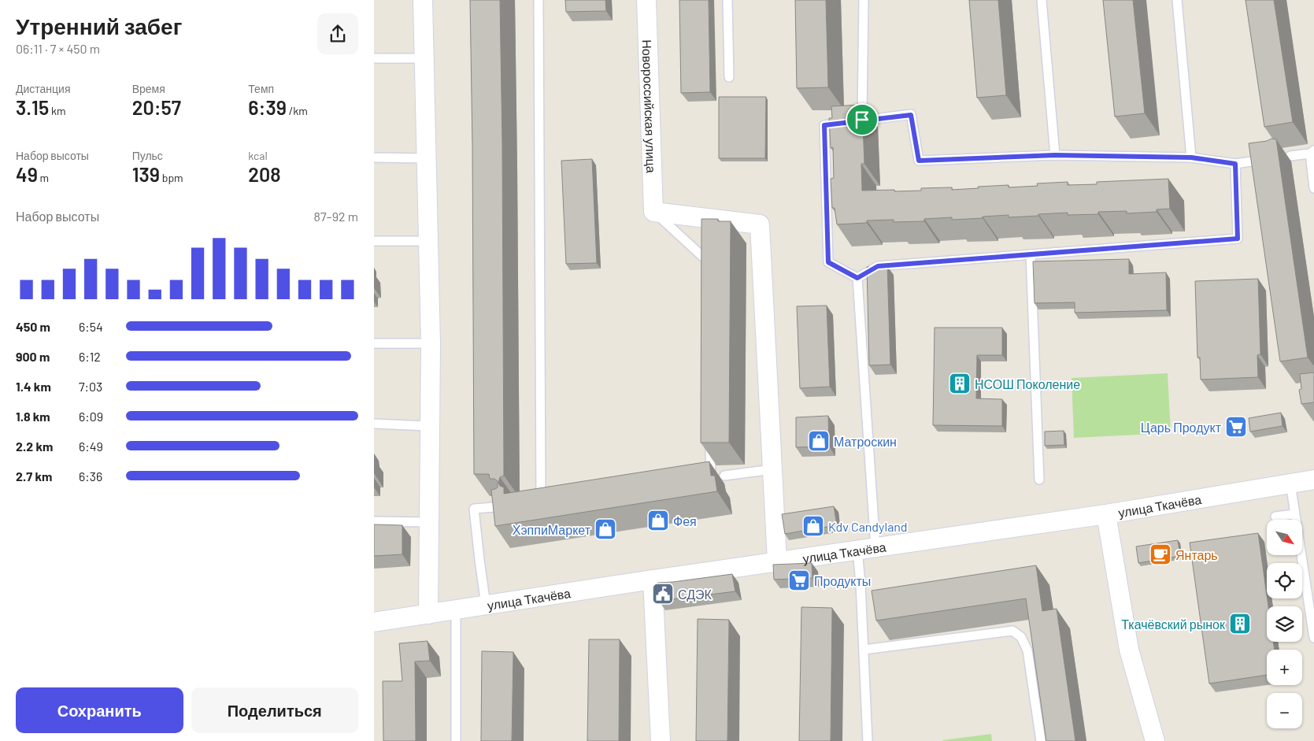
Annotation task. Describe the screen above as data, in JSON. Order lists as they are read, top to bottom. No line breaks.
{"streets":{"street":["Новороссийская улица","улица Ткачёва"]},"places":{"building":["НСОШ Поколение","Ткачёвский рынок"],"supermarket":["Царь Продукт","Продукты"],"shop":["Матроскин","Фея","Kdv Candyland","ХэппиМаркет"],"cafe":["Янтарь"],"public building":["СДЭК"]},"north":"bottom right","page":{"heading":["Утренний забег","06:11 · 7 × 450 m"],"stats":[["Дистанция","3.15 km"],["Время","20:57"],["Темп","6:39 /km"],["Набор высоты","49 m"],["Пульс","139 bpm"],["kcal","208"]],"chart":["Набор высоты","87–92 m"],"list":[{"name":"450 m","note":"6:54"},{"name":"900 m","note":"6:12"},{"name":"1.4 km","note":"7:03"},{"name":"1.8 km","note":"6:09"},{"name":"2.2 km","note":"6:49"},{"name":"2.7 km","note":"6:36"}],"map_buttons":["+","−"],"buttons":["Сохранить","Поделиться"]}}
